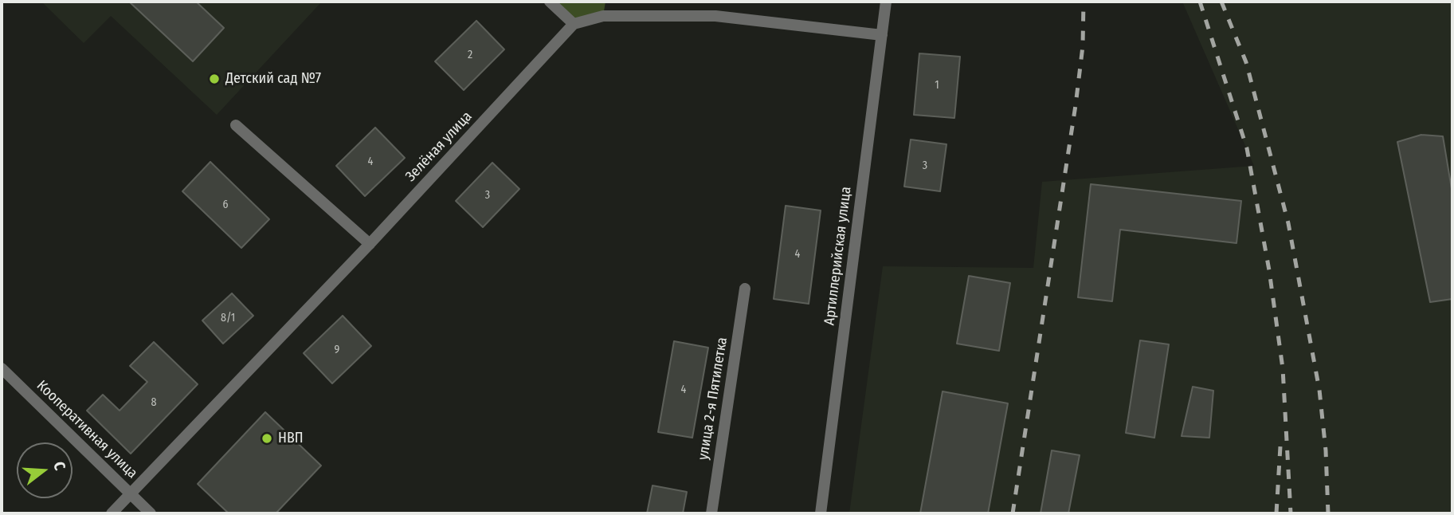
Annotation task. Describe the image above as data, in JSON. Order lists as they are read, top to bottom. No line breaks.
{"streets":{"street":["Зелёная улица","Артиллерийская улица","улица 2-я Пятилетка","Кооперативная улица"]},"crossings":[["Зелёная улица","Кооперативная улица"]],"places":["Детский сад №7","НВП"],"house_numbers":["2","1","4","3","3","6","4","8/1","9","4","8"],"north":"right"}
